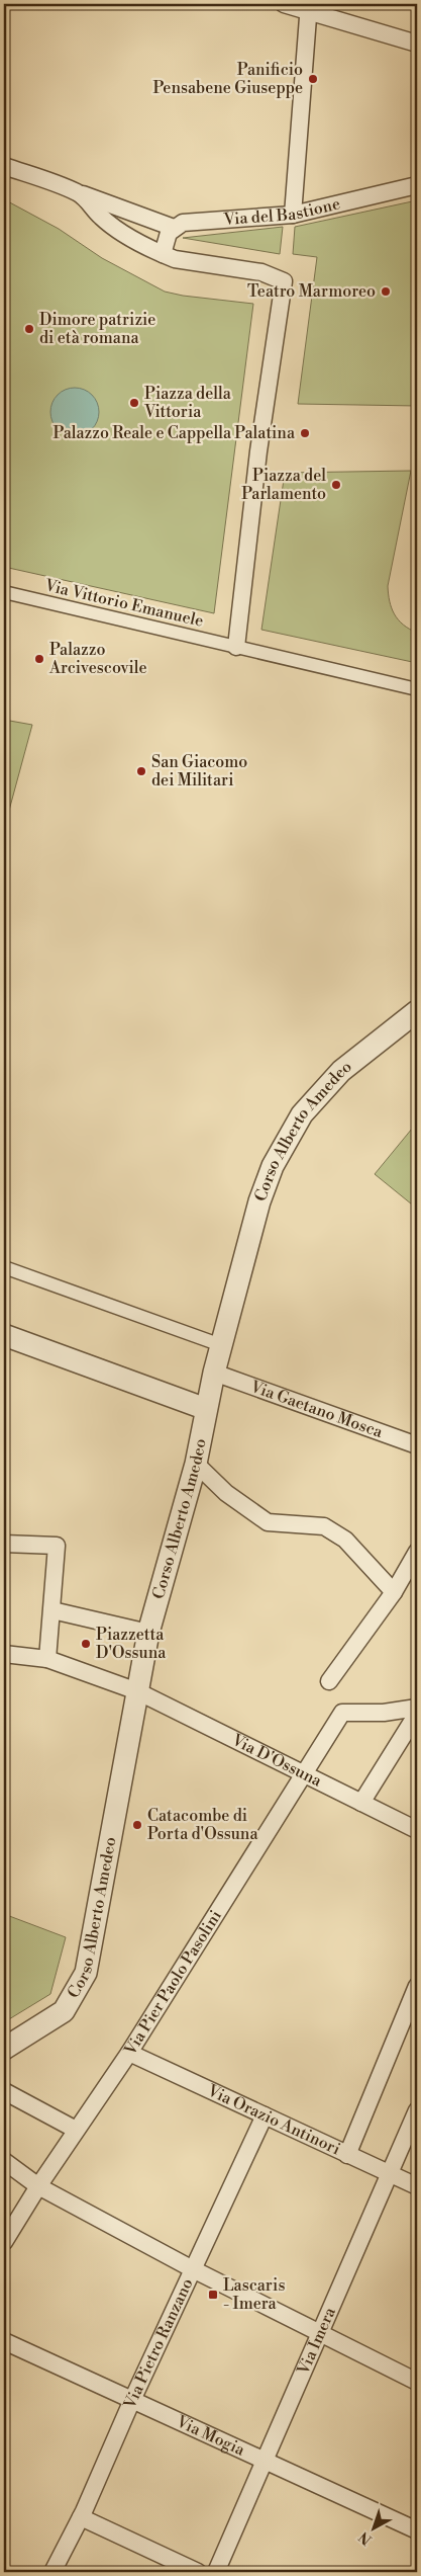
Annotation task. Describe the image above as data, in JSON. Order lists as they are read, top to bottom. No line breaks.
{"streets":{"street":["Via del Bastione","Via Vittorio Emanuele","Corso Alberto Amedeo","Via Gaetano Mosca","Via D'Ossuna","Via Pier Paolo Pasolini","Via Orazio Antinori","Via Imera","Via Pietro Ranzano","Via Mogia"]},"crossings":[["Corso Alberto Amedeo","Via Gaetano Mosca"],["Corso Alberto Amedeo","Via D'Ossuna"],["Via D'Ossuna","Via Pier Paolo Pasolini"],["Via Pier Paolo Pasolini","Via Orazio Antinori"],["Via Orazio Antinori","Via Imera"],["Via Orazio Antinori","Via Pietro Ranzano"],["Via Imera","Via Mogia"],["Via Pietro Ranzano","Via Mogia"]],"places":{"other":["Panificio Pensabene Giuseppe","Teatro Marmoreo","Dimore patrizie di età romana","Piazza della Vittoria","Palazzo Reale e Cappella Palatina","Piazza del Parlamento","Palazzo Arcivescovile","San Giacomo dei Militari","Piazzetta D'Ossuna","Catacombe di Porta d'Ossuna"],"transit":["Lascaris - Imera"]},"north":"bottom left"}
